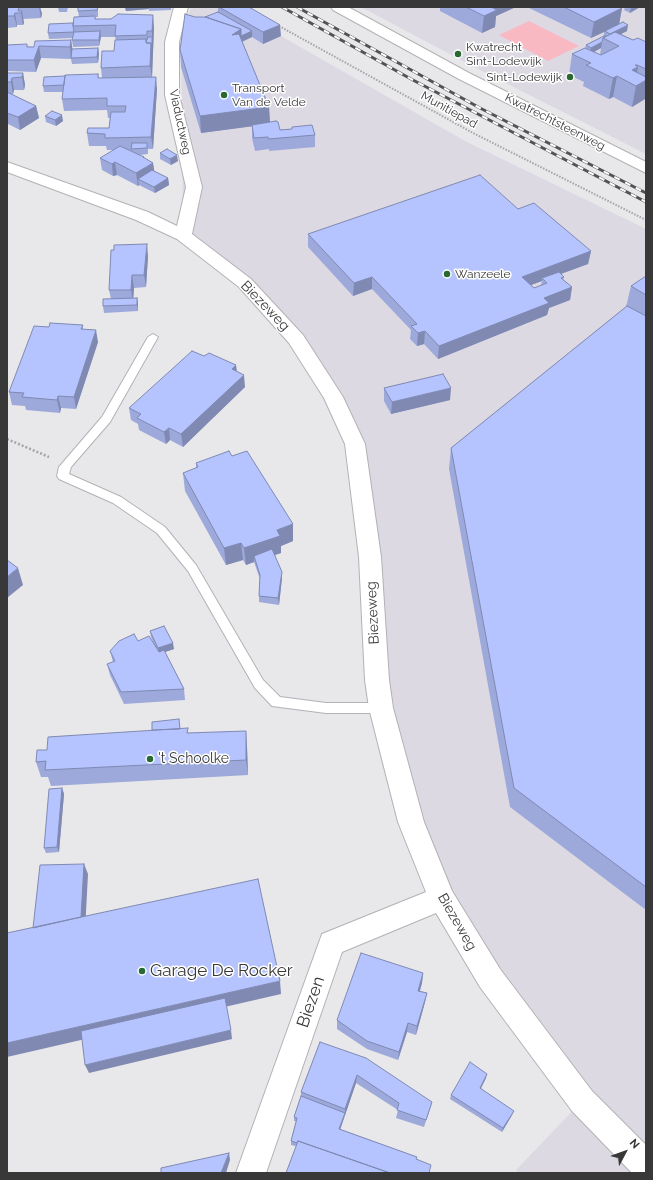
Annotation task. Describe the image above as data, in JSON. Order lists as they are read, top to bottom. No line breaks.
{"streets":{"street":["Viaductweg","Kwatrechtsteenweg","Biezeweg","Biezen"],"path":["Munitiepad"]},"crossings":[["Viaductweg","Biezeweg"],["Biezeweg","Biezen"]],"places":["Kwatrecht Sint-Lodewijk","Sint-Lodewijk","Transport Van de Velde","Wanzeele","'t Schoolke","Garage De Rocker"],"north":"top right"}
